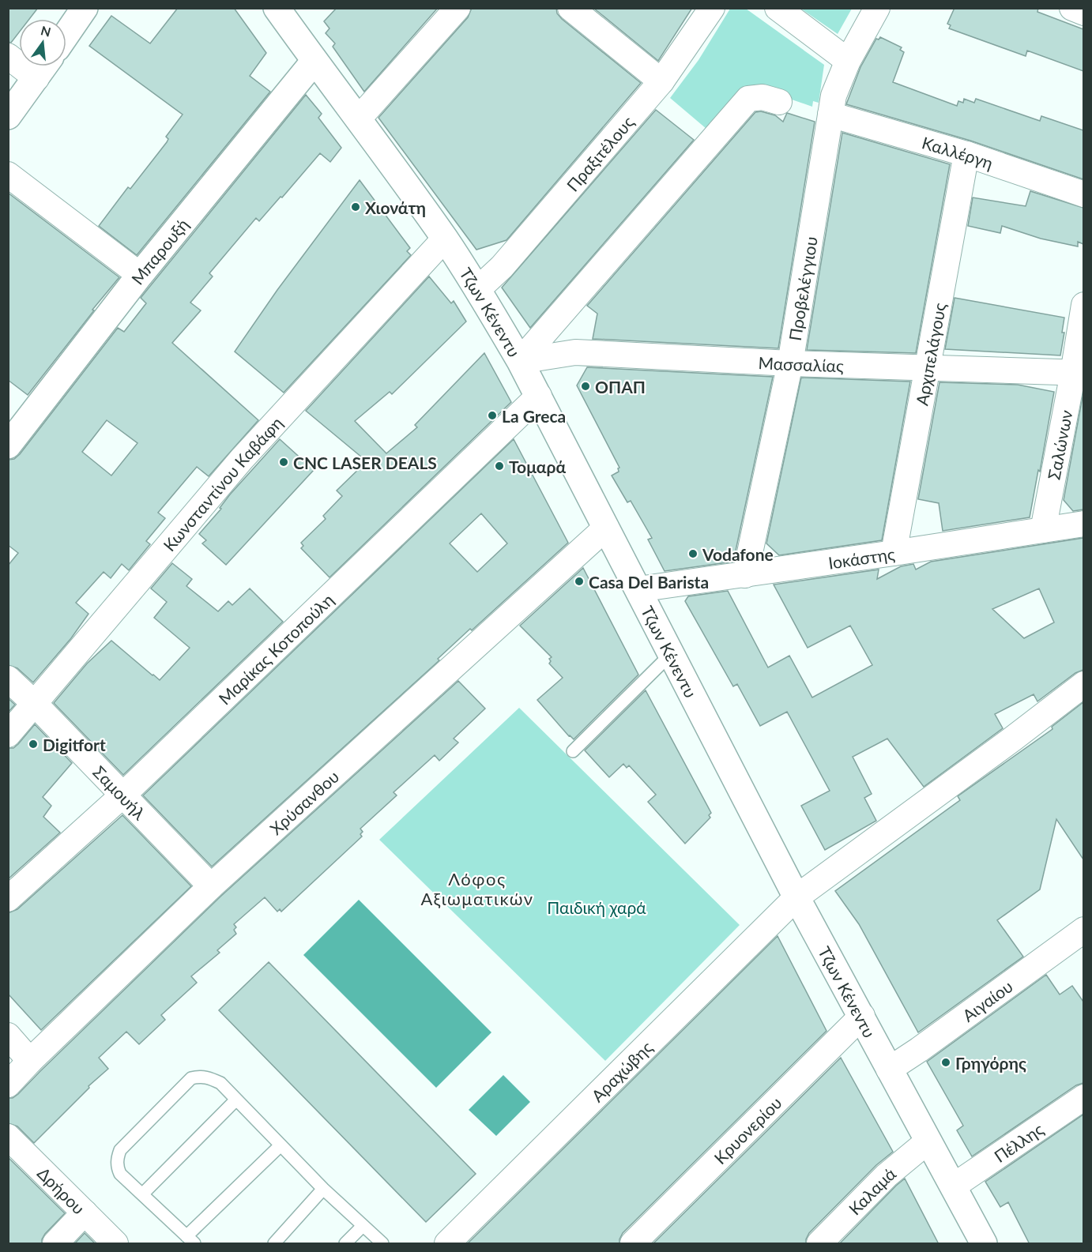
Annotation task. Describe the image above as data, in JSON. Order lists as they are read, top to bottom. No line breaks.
{"streets":{"street":["Καλλέργη","Πραξιτέλους","Μπαρουξή","Προβελέγγιου","Τζων Κένεντυ","Αρχιπελάγους","Μασσαλίας","Σαλώνων","Κωνσταντίνου Καβάφη","Ιοκάστης","Μαρίκας Κοτοπούλη","Σαμουήλ","Χρύσανθου","Αιγαίου","Αραχώβης","Κρυονερίου","Πέλλης","Δρήρου","Καλαμά"]},"crossings":[["Καλλέργη","Προβελέγγιου"],["Καλλέργη","Αρχιπελάγους"],["Πραξιτέλους","Τζων Κένεντυ"],["Μπαρουξή","Τζων Κένεντυ"],["Προβελέγγιου","Μασσαλίας"],["Προβελέγγιου","Ιοκάστης"],["Τζων Κένεντυ","Μασσαλίας"],["Τζων Κένεντυ","Κωνσταντίνου Καβάφη"],["Τζων Κένεντυ","Ιοκάστης"],["Τζων Κένεντυ","Μαρίκας Κοτοπούλη"],["Τζων Κένεντυ","Χρύσανθου"],["Τζων Κένεντυ","Αιγαίου"],["Τζων Κένεντυ","Αραχώβης"],["Τζων Κένεντυ","Κρυονερίου"],["Τζων Κένεντυ","Πέλλης"],["Τζων Κένεντυ","Καλαμά"],["Αρχιπελάγους","Μασσαλίας"],["Αρχιπελάγους","Ιοκάστης"],["Μασσαλίας","Σαλώνων"],["Σαλώνων","Ιοκάστης"],["Κωνσταντίνου Καβάφη","Σαμουήλ"],["Μαρίκας Κοτοπούλη","Σαμουήλ"],["Σαμουήλ","Χρύσανθου"]],"districts":["Λόφος Αξιωματικών"],"parks":["Παιδική χαρά"],"places":["Χιονάτη","ΟΠΑΠ","La Greca","CNC LASER DEALS","Τομαρά","Vodafone","Casa Del Barista","Digitfort","Γρηγόρης"],"north":"top"}
